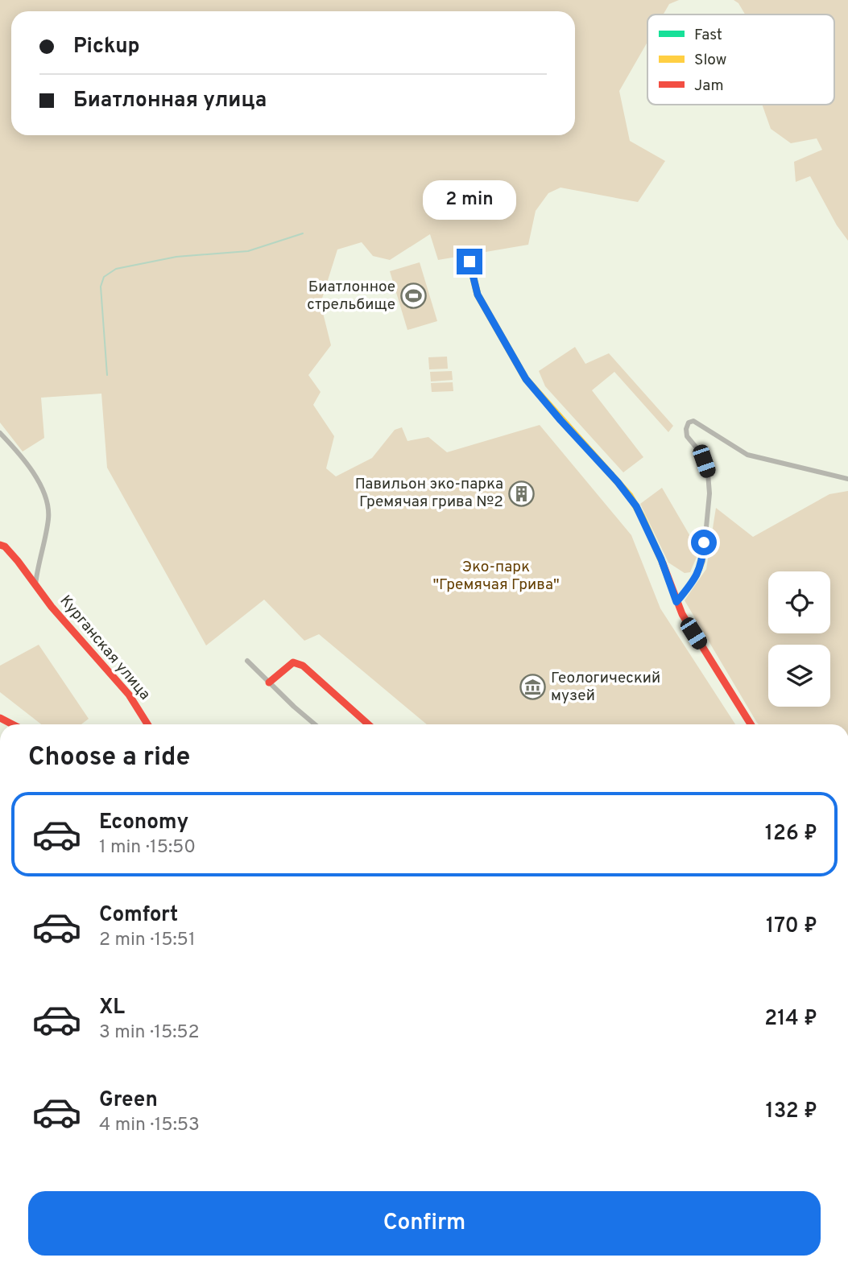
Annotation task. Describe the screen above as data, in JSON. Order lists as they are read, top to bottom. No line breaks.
{"streets":{"street":["Курганская улица"]},"parks":["Эко-парк \"Гремячая Грива\""],"places":{"sports":["Биатлонное стрельбище"],"building":["Павильон эко-парка Гремячая грива №2"],"museum":["Геологический музей"]},"legend":["Fast","Slow","Jam"],"page":{"banner":["Pickup","Биатлонная улица"],"bubble":"2 min","heading":"Choose a ride","list":[{"name":"Economy","note":"1 min · 15:50","value":"126 ₽"},{"name":"Comfort","note":"2 min · 15:51","value":"170 ₽"},{"name":"XL","note":"3 min · 15:52","value":"214 ₽"},{"name":"Green","note":"4 min · 15:53","value":"132 ₽"}],"buttons":"Confirm"}}
